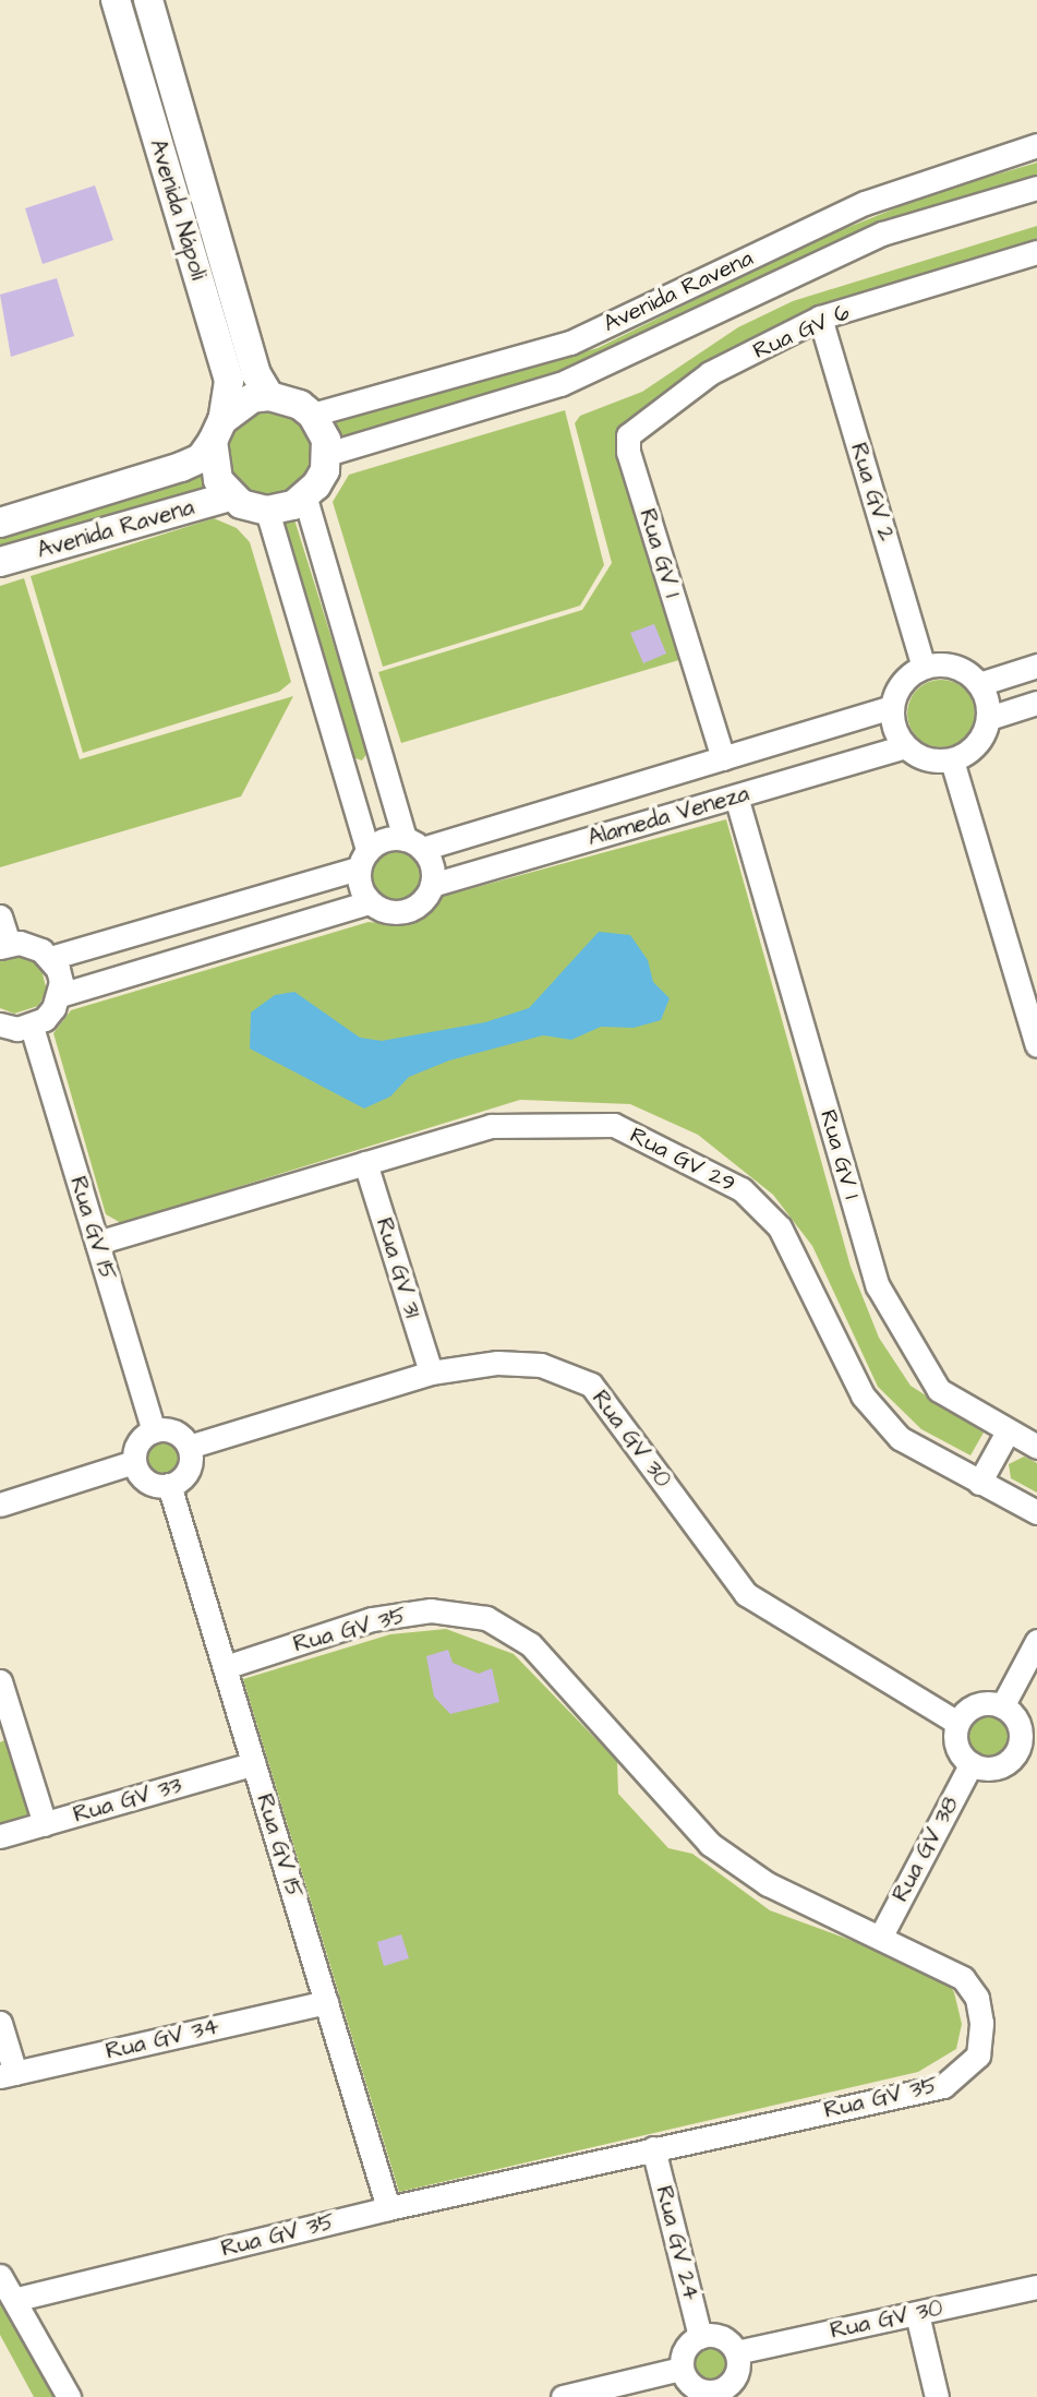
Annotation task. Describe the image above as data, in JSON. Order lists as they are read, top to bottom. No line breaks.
{"streets":{"main road":["Avenida Nápoli","Avenida Ravena"],"street":["Rua GV 6","Rua GV 2","Rua GV 1","Alameda Veneza","Rua GV 29","Rua GV 15","Rua GV 31","Rua GV 30","Rua GV 35","Rua GV 33","Rua GV 38","Rua GV 34","Rua GV 24"]},"crossings":[["Avenida Nápoli","Avenida Ravena"],["Rua GV 6","Rua GV 2"],["Rua GV 6","Rua GV 1"],["Rua GV 2","Alameda Veneza"],["Rua GV 1","Alameda Veneza"],["Rua GV 29","Rua GV 15"],["Rua GV 29","Rua GV 31"],["Rua GV 15","Rua GV 30"],["Rua GV 15","Rua GV 35"],["Rua GV 15","Rua GV 33"],["Rua GV 15","Rua GV 34"],["Rua GV 31","Rua GV 30"],["Rua GV 30","Rua GV 38"],["Rua GV 30","Rua GV 24"],["Rua GV 35","Rua GV 38"],["Rua GV 35","Rua GV 24"]]}
